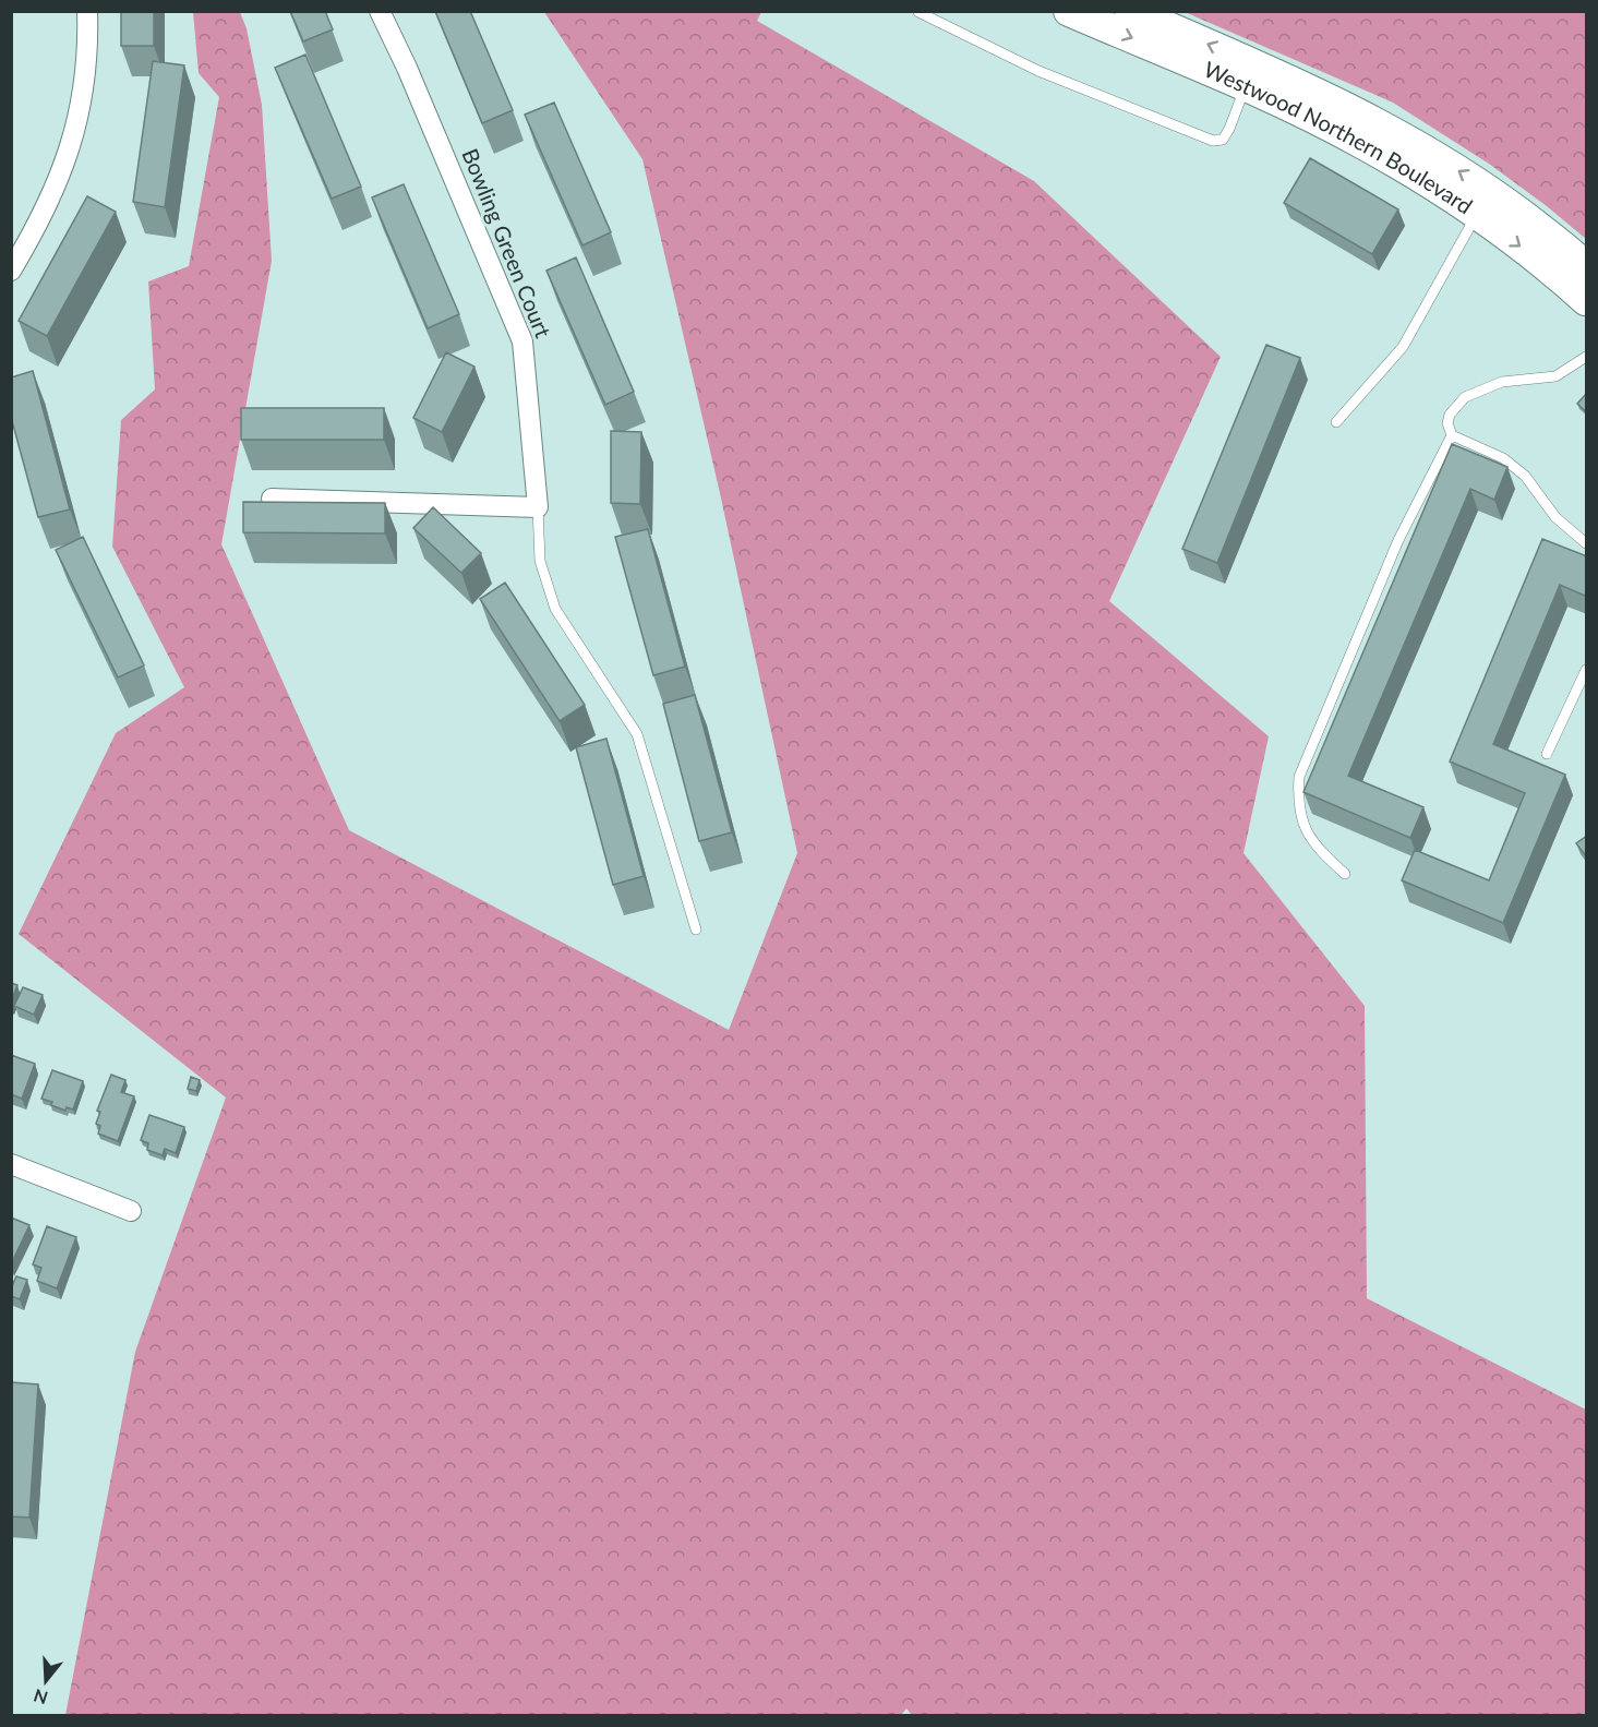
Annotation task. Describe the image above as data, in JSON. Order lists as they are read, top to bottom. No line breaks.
{"streets":{"main road":["Westwood Northern Boulevard"],"street":["Bowling Green Court"]},"north":"bottom"}
